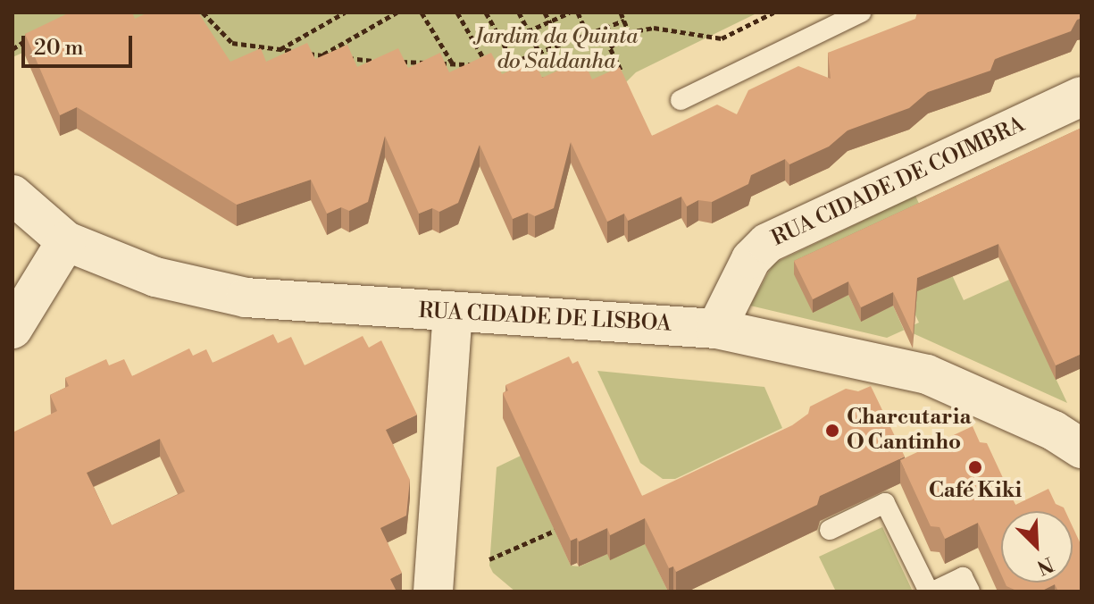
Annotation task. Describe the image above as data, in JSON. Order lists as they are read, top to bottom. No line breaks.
{"streets":{"street":["RUA CIDADE DE COIMBRA","RUA CIDADE DE LISBOA"]},"crossings":[["RUA CIDADE DE COIMBRA","RUA CIDADE DE LISBOA"]],"parks":["Jardim da Quinta do Saldanha"],"places":["Charcutaria O Cantinho","Café Kiki"],"scale_bar":"20 m","north":"bottom right"}
